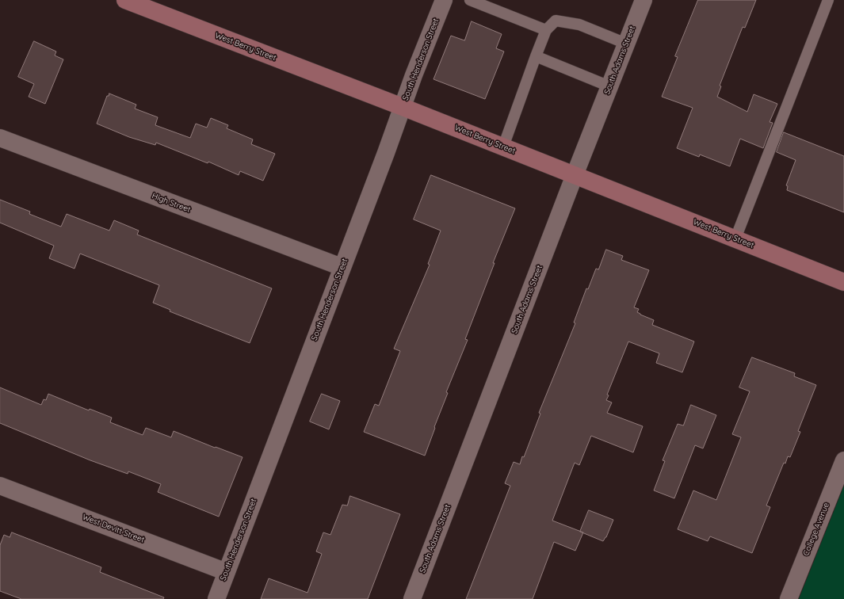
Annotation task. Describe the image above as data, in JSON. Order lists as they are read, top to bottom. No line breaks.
{"streets":{"main road":["West Berry Street"],"street":["South Henderson Street","South Adams Street","High Street","West Devitt Street","College Avenue"]},"crossings":[["West Berry Street","South Henderson Street"],["West Berry Street","South Adams Street"],["South Henderson Street","High Street"],["South Henderson Street","West Devitt Street"]]}
